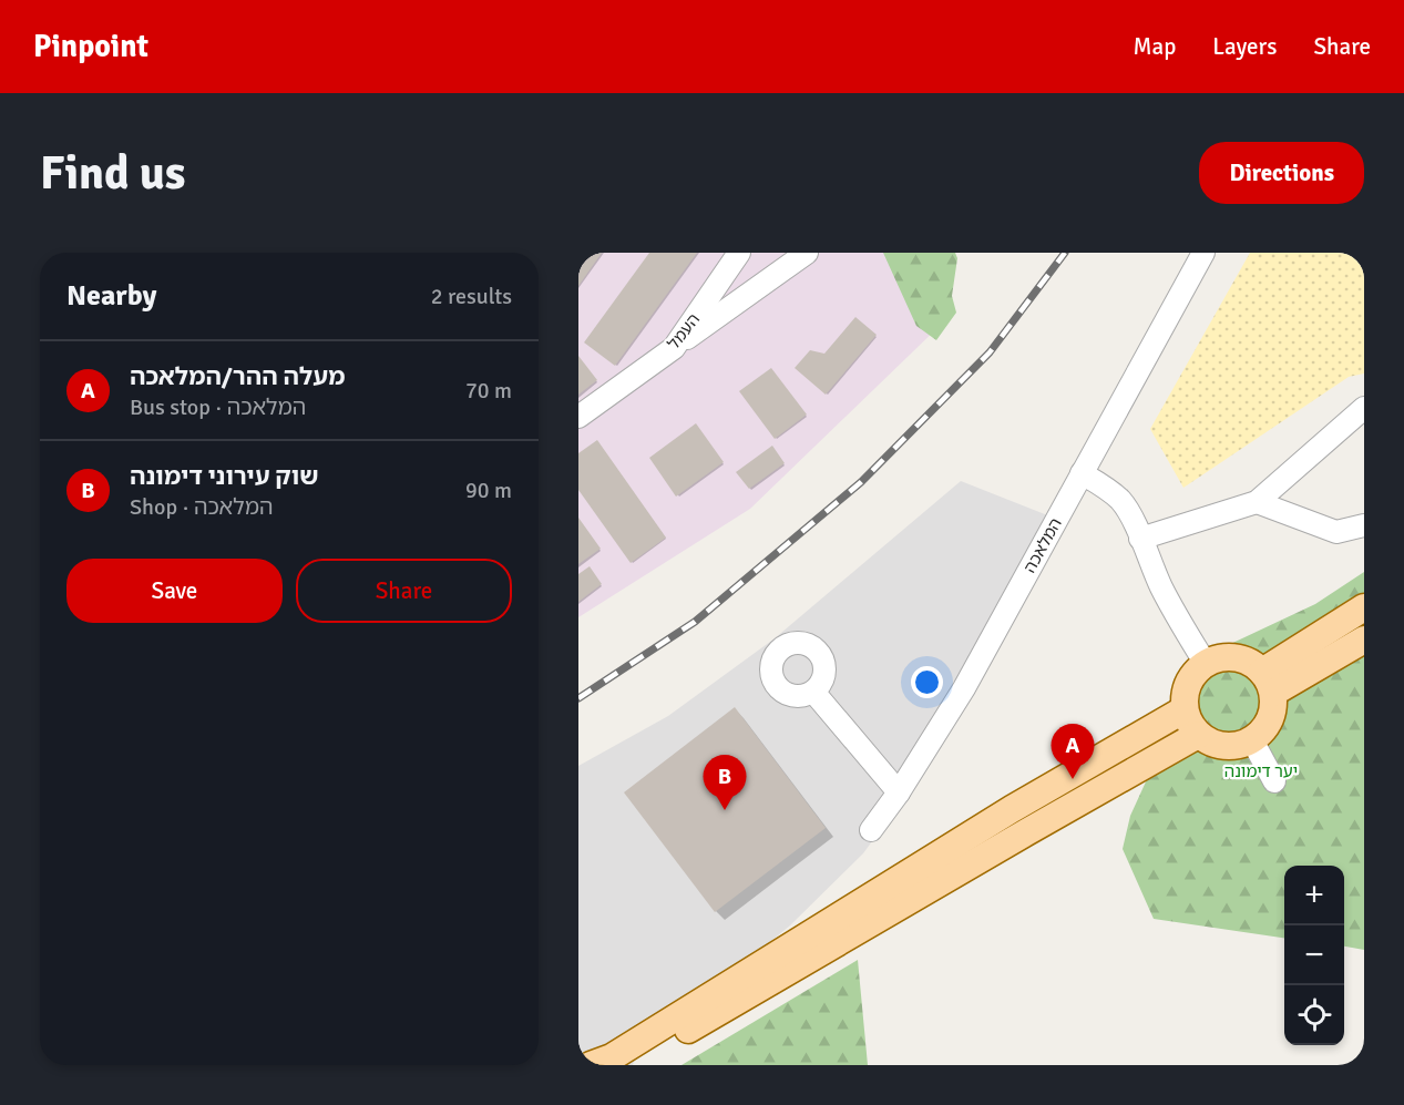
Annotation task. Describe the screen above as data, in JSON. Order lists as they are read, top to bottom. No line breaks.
{"streets":{"street":["העמל","המלאכה"]},"parks":["יער דימונה"],"page":{"header":"Pinpoint","nav":["Map","Layers","Share"],"buttons":["Directions",["Save","Share"]],"title":"Find us","heading":["Nearby","2 results"],"list":[{"mark":"A","name":"מעלה ההר/המלאכה","note":"Bus stop · המלאכה","value":"70 m"},{"mark":"B","name":"שוק עירוני דימונה","note":"Shop · המלאכה","value":"90 m"}],"pins":["A","B"],"map_buttons":["+","−"]}}
